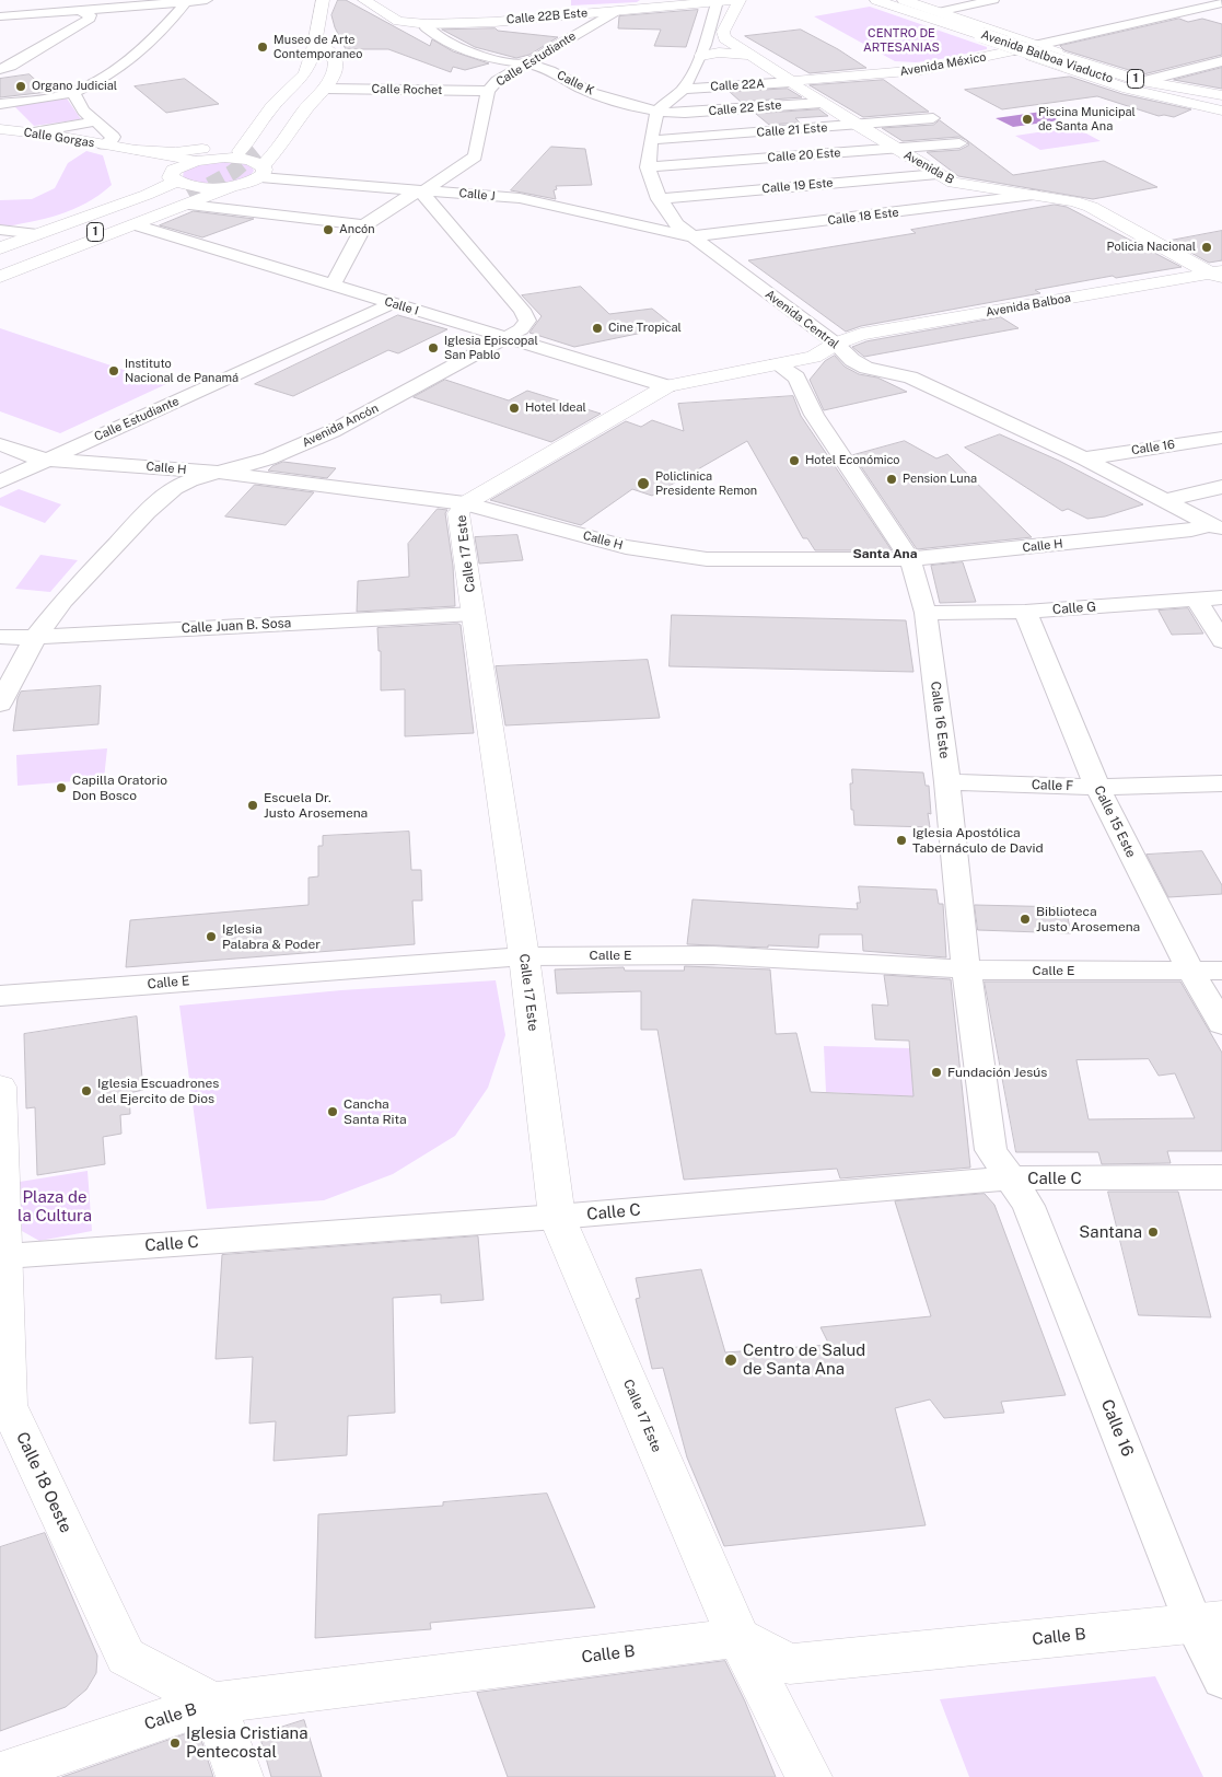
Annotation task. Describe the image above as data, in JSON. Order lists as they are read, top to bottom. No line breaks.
{"streets":{"main road":["Calle 22B Este","Avenida Balboa Viaducto","Avenida México","1","Calle Gorgas","Avenida B","Avenida Balboa","Calle 17 Este","Calle 18 Oeste","Calle B"],"street":["Calle Estudiante","Calle K","Calle 22A","Calle Rochet","Calle 22 Este","Calle 21 Este","Calle 20 Este","Calle 19 Este","Calle J","Calle 18 Este","Calle I","Avenida Central","Avenida Ancón","Calle 16","Calle H","Calle G","Calle Juan B. Sosa","Calle 16 Este","Calle F","Calle 15 Este","Calle E","Calle C"]},"crossings":[["Calle 22B Este","Calle Estudiante"],["Calle 22B Este","Calle K"],["Avenida Balboa Viaducto","1"],["Calle Estudiante","Calle K"],["Calle Estudiante","Calle Rochet"],["Calle Estudiante","Calle J"],["Calle Estudiante","Calle I"],["Calle Estudiante","Avenida Ancón"],["Calle Estudiante","Calle H"],["Avenida México","1"],["Avenida México","Calle 22A"],["Avenida México","Avenida B"],["1","Calle Gorgas"],["Calle K","Calle 22 Este"],["Calle K","Avenida Central"],["Calle 22A","Avenida B"],["Calle 22 Este","Avenida B"],["Calle 22 Este","Avenida Central"],["Calle 21 Este","Avenida B"],["Calle 21 Este","Avenida Central"],["Calle Gorgas","Calle J"],["Calle 20 Este","Avenida B"],["Calle 20 Este","Avenida Central"],["Avenida B","Calle 19 Este"],["Avenida B","Calle 18 Este"],["Avenida B","Avenida Balboa"],["Calle 19 Este","Avenida Central"],["Calle J","Calle 18 Este"],["Calle J","Avenida Central"],["Calle J","Avenida Ancón"],["Calle 18 Este","Avenida Central"],["Avenida Balboa","Avenida Central"],["Calle I","Avenida Ancón"],["Calle I","Calle 17 Este"],["Avenida Central","Calle 16"],["Avenida Central","Calle H"],["Avenida Ancón","Calle H"],["Avenida Ancón","Calle Juan B. Sosa"],["Calle 16","Calle 16 Este"],["Calle 16","Calle C"],["Calle 16","Calle B"],["Calle H","Calle 17 Este"],["Calle H","Calle 16 Este"],["Calle 17 Este","Calle Juan B. Sosa"],["Calle 17 Este","Calle 16 Este"],["Calle 17 Este","Calle E"],["Calle 17 Este","Calle C"],["Calle 17 Este","Calle B"],["Calle G","Calle 16 Este"],["Calle G","Calle 15 Este"],["Calle 16 Este","Calle F"],["Calle 16 Este","Calle E"],["Calle 16 Este","Calle C"],["Calle F","Calle 15 Este"],["Calle 15 Este","Calle E"],["Calle C","Calle 18 Oeste"],["Calle 18 Oeste","Calle B"]],"districts":["Santa Ana"],"parks":["CENTRO DE ARTESANIAS","Plaza de la Cultura"],"places":["Museo de Arte Contemporaneo","Organo Judicial","Piscina Municipal de Santa Ana","Ancón","Policia Nacional","Cine Tropical","Iglesia Episcopal San Pablo","Instituto Nacional de Panamá","Hotel Ideal","Hotel Económico","Pension Luna","Policlinica Presidente Remon","Capilla Oratorio Don Bosco","Escuela Dr. Justo Arosemena","Iglesia Apostólica Tabernáculo de David","Biblioteca Justo Arosemena","Iglesia Palabra & Poder","Fundación Jesús","Iglesia Escuadrones del Ejercito de Dios","Cancha Santa Rita","Santana","Centro de Salud de Santa Ana","Iglesia Cristiana Pentecostal"]}
